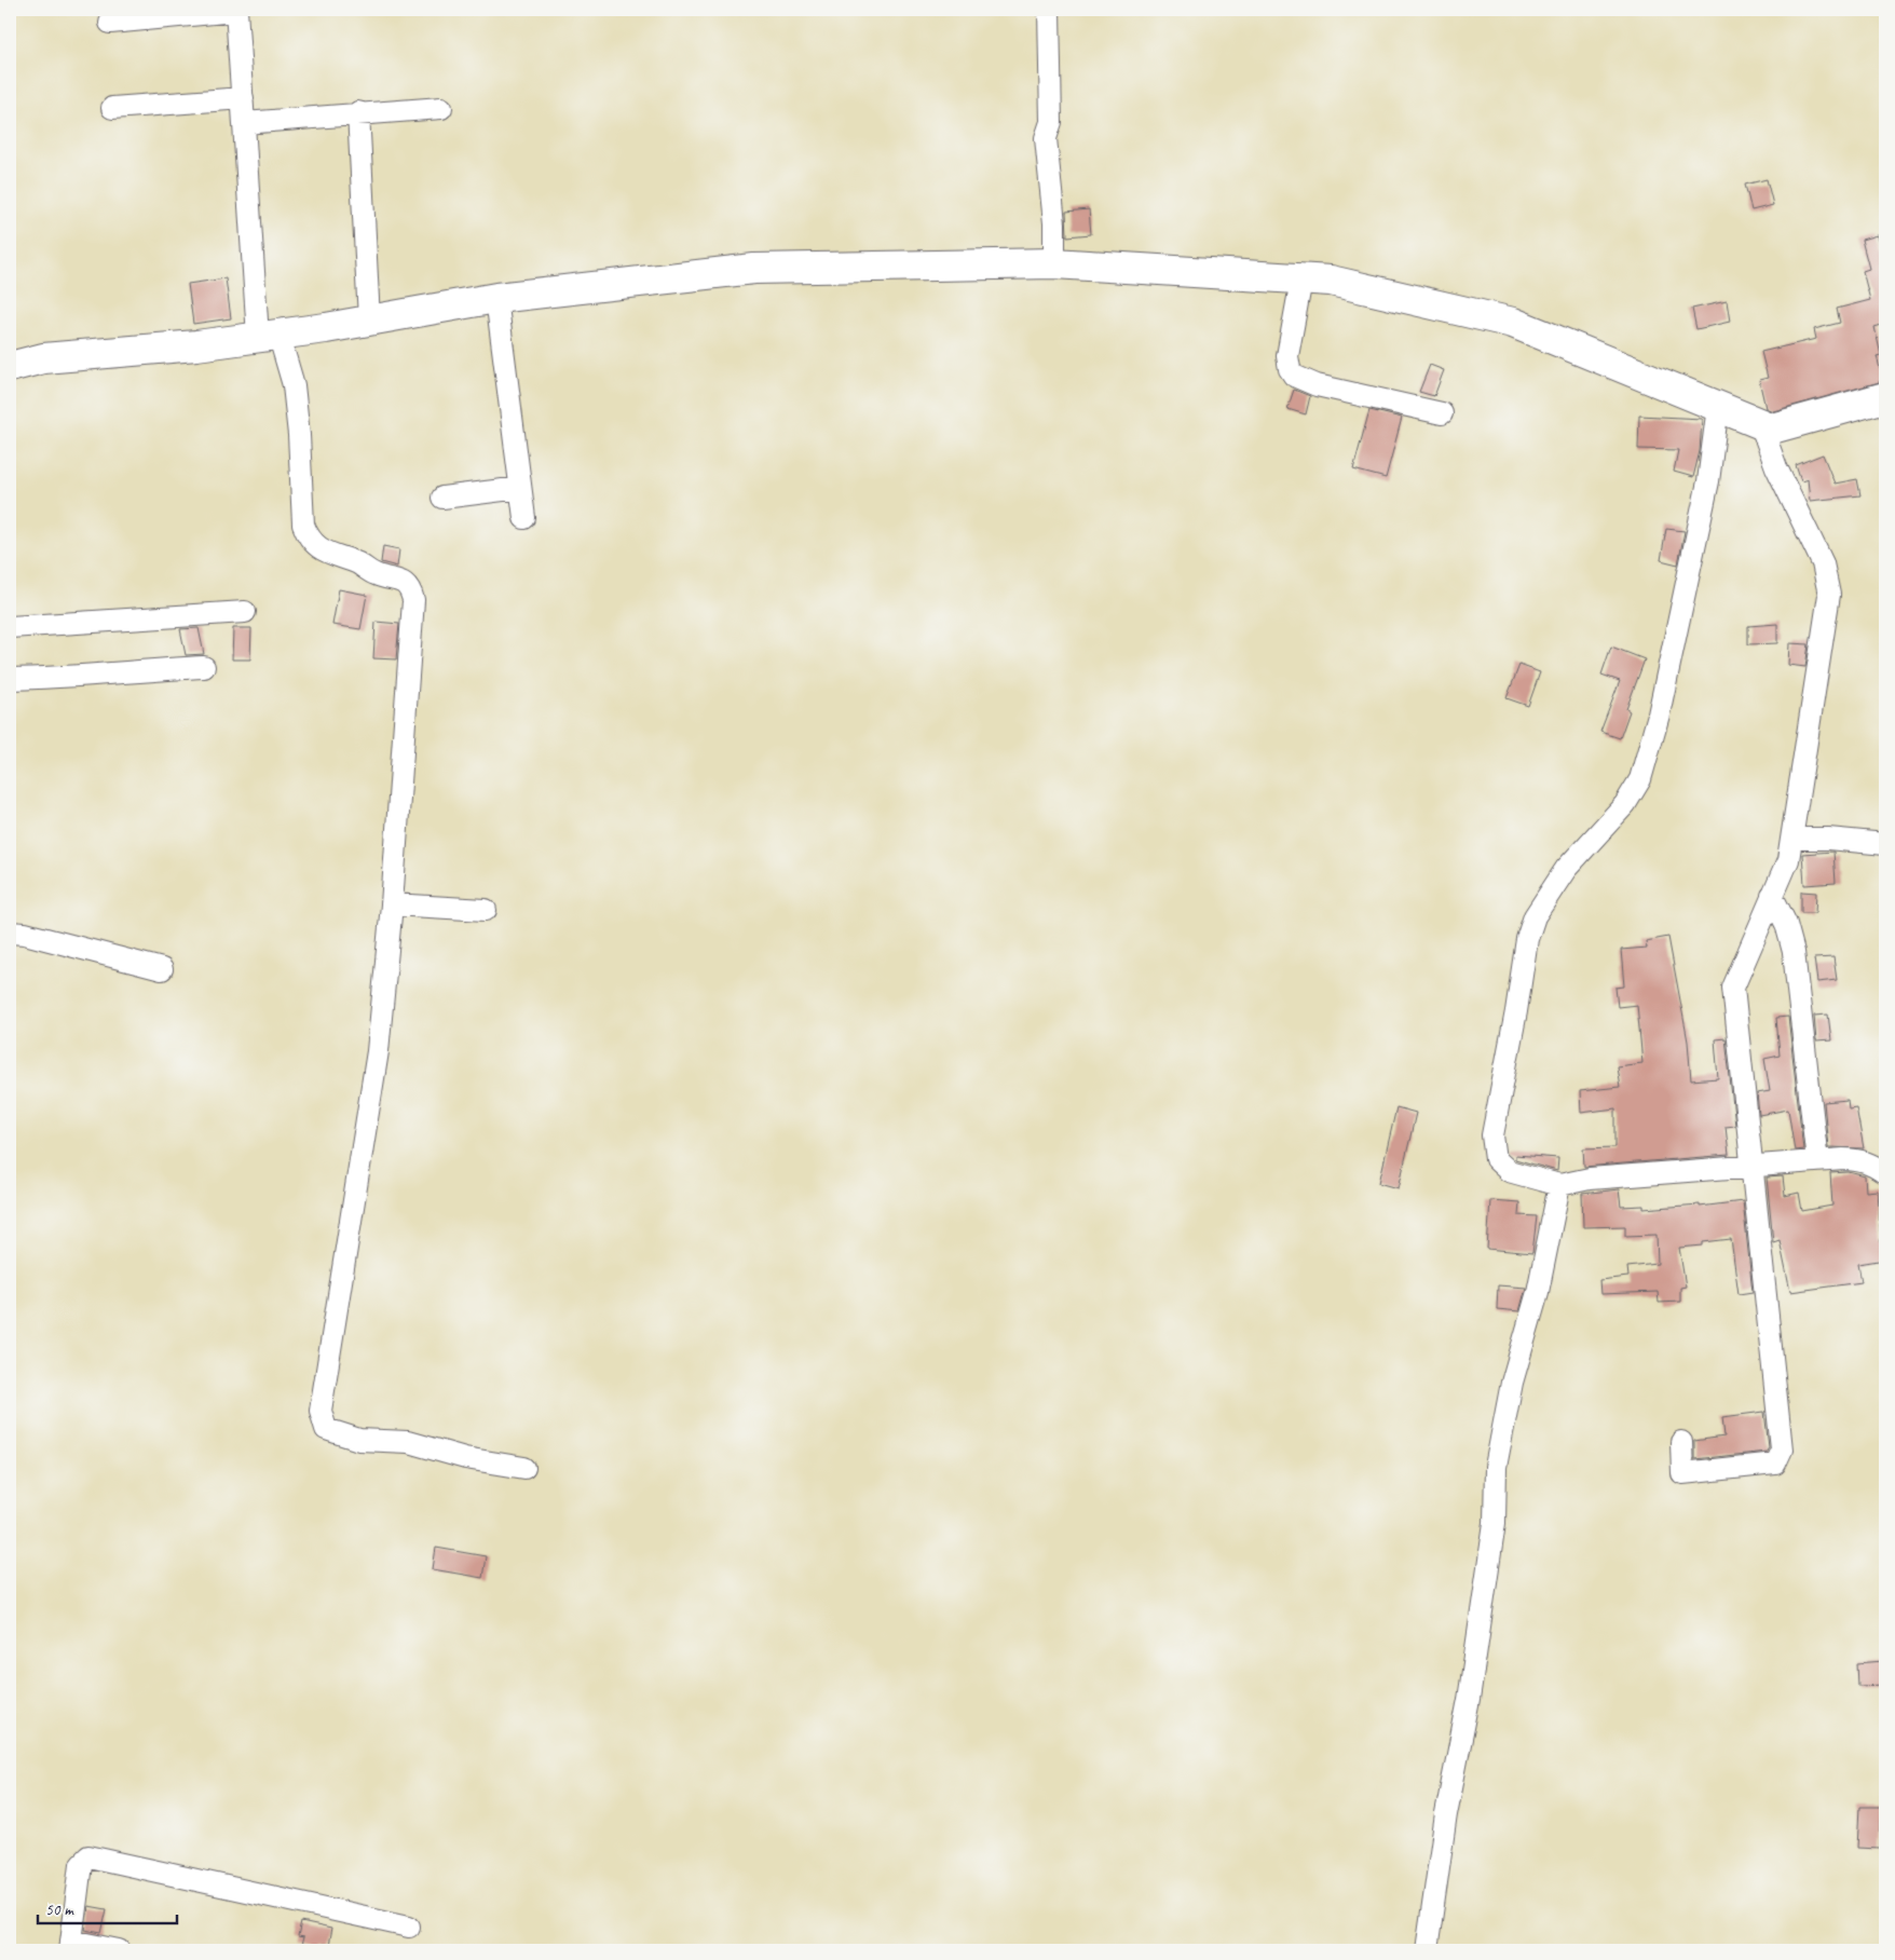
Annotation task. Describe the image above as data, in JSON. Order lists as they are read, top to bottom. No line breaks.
{"scale_bar":"50 m"}
